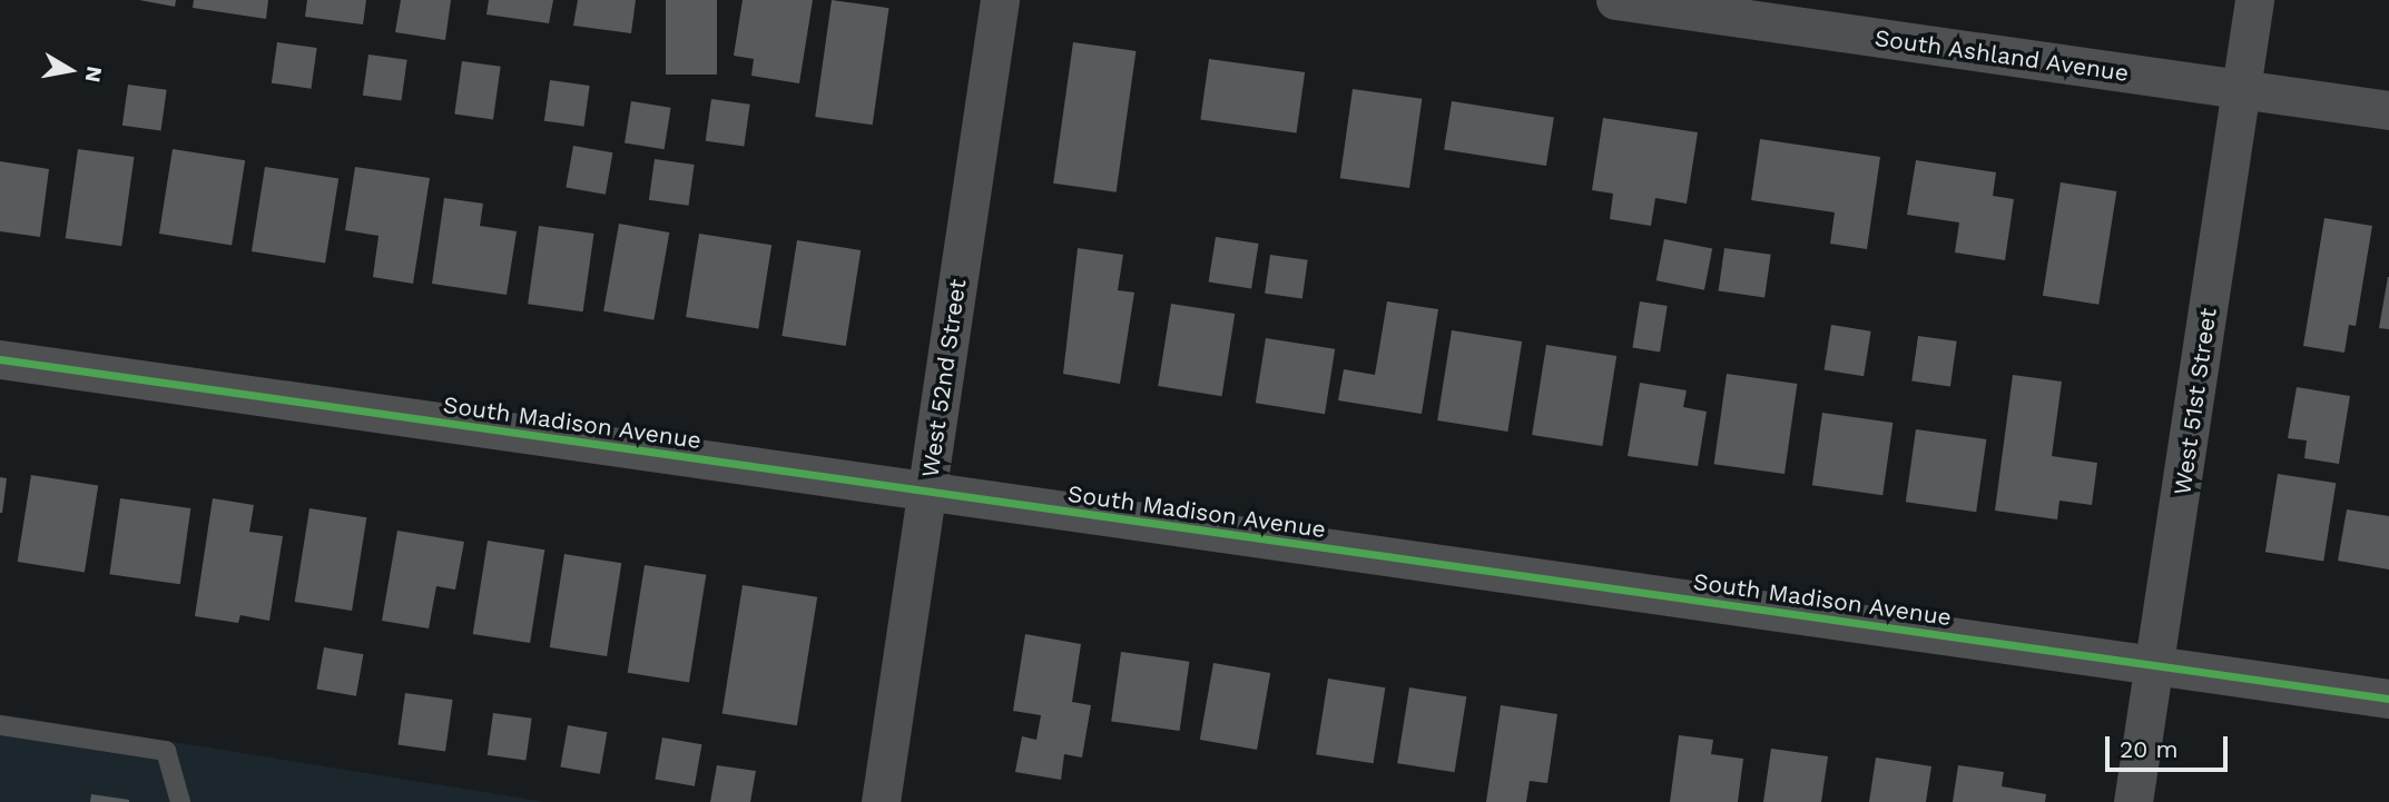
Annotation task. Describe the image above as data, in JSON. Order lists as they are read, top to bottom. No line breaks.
{"streets":{"street":["South Ashland Avenue","West 52nd Street","West 51st Street","South Madison Avenue"]},"crossings":[["South Ashland Avenue","West 51st Street"],["West 52nd Street","South Madison Avenue"],["West 51st Street","South Madison Avenue"]],"scale_bar":"20 m","north":"right"}
